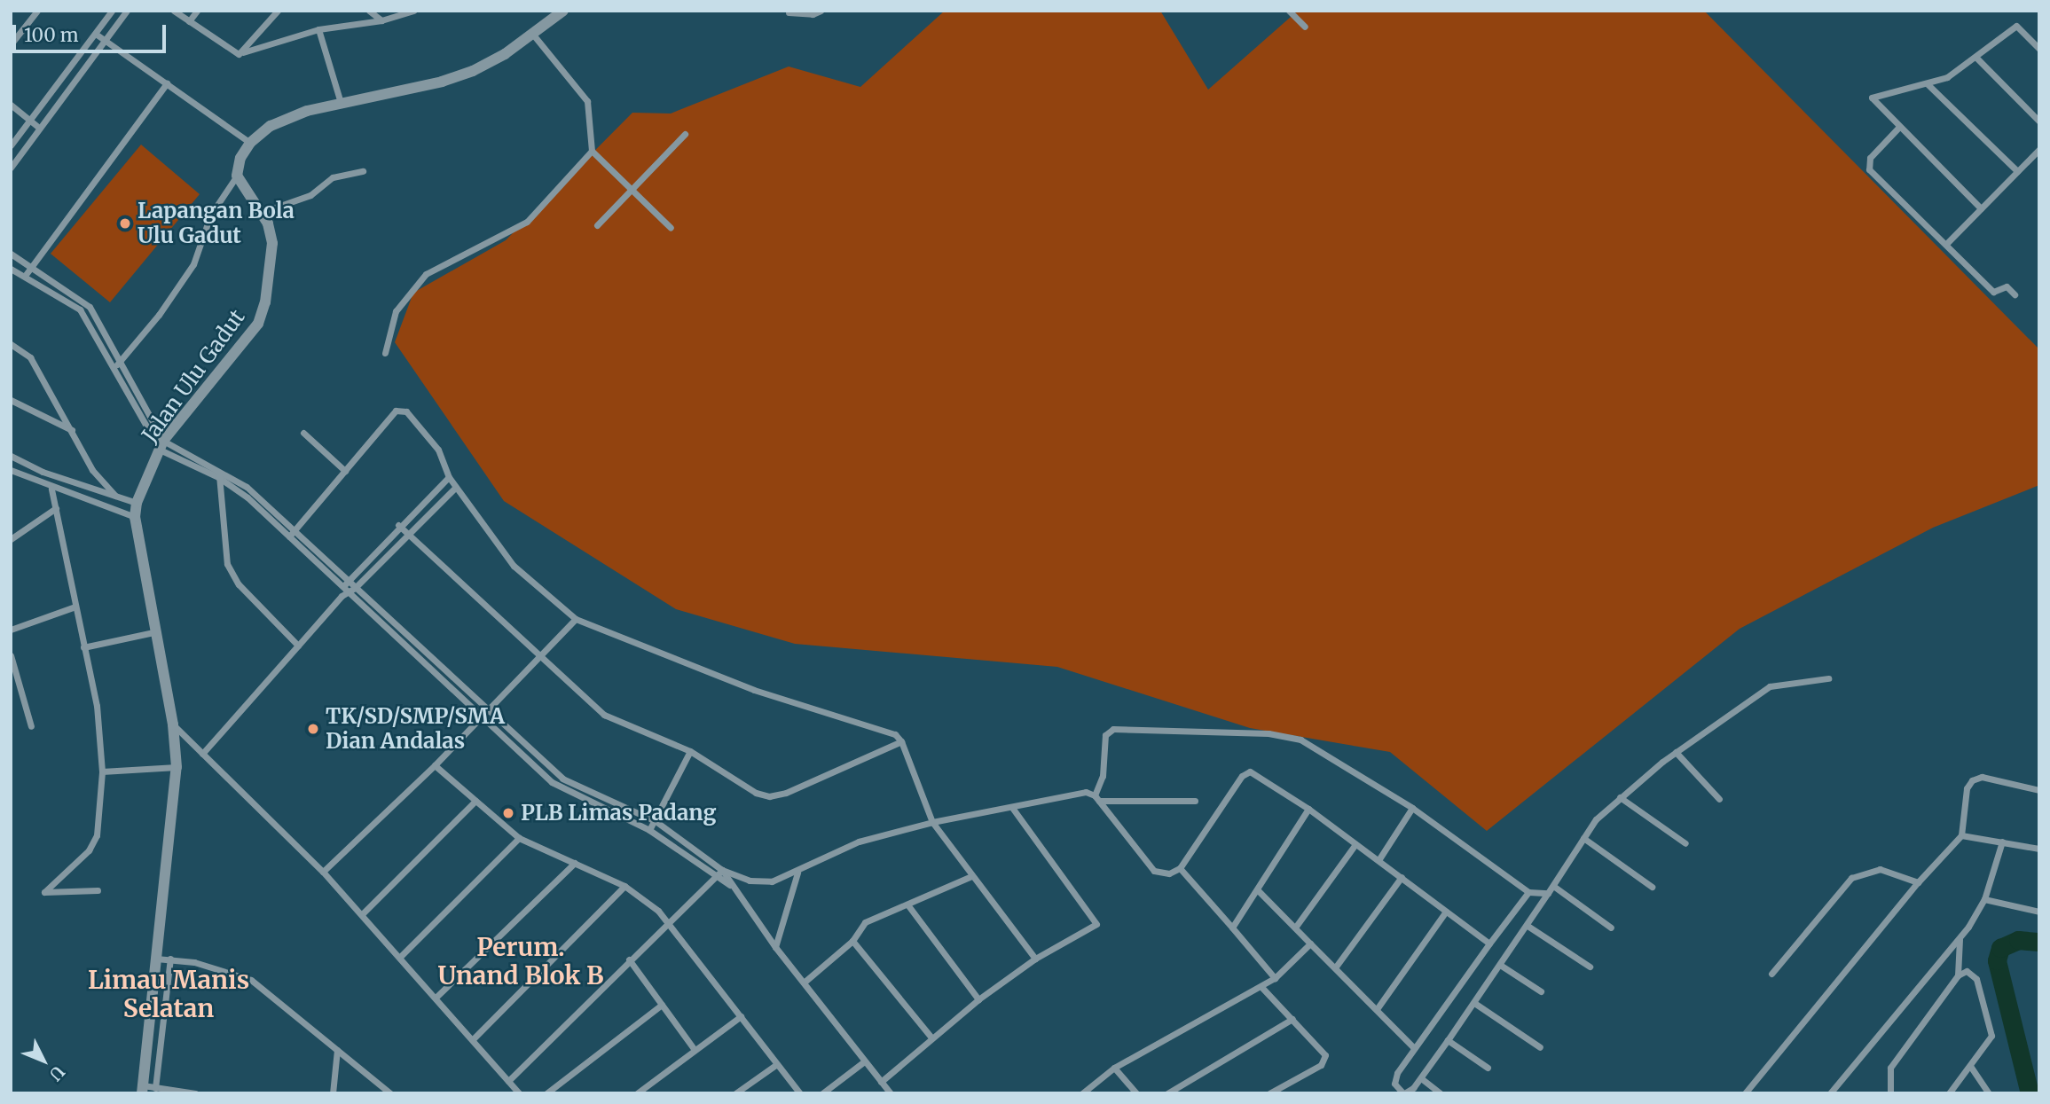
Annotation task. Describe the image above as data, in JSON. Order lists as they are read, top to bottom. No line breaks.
{"streets":{"street":["Jalan Ulu Gadut"]},"districts":["Perum. Unand Blok B","Limau Manis Selatan"],"places":["Lapangan Bola Ulu Gadut","TK/SD/SMP/SMA Dian Andalas","PLB Limas Padang"],"scale_bar":"100 m","north":"bottom right"}
